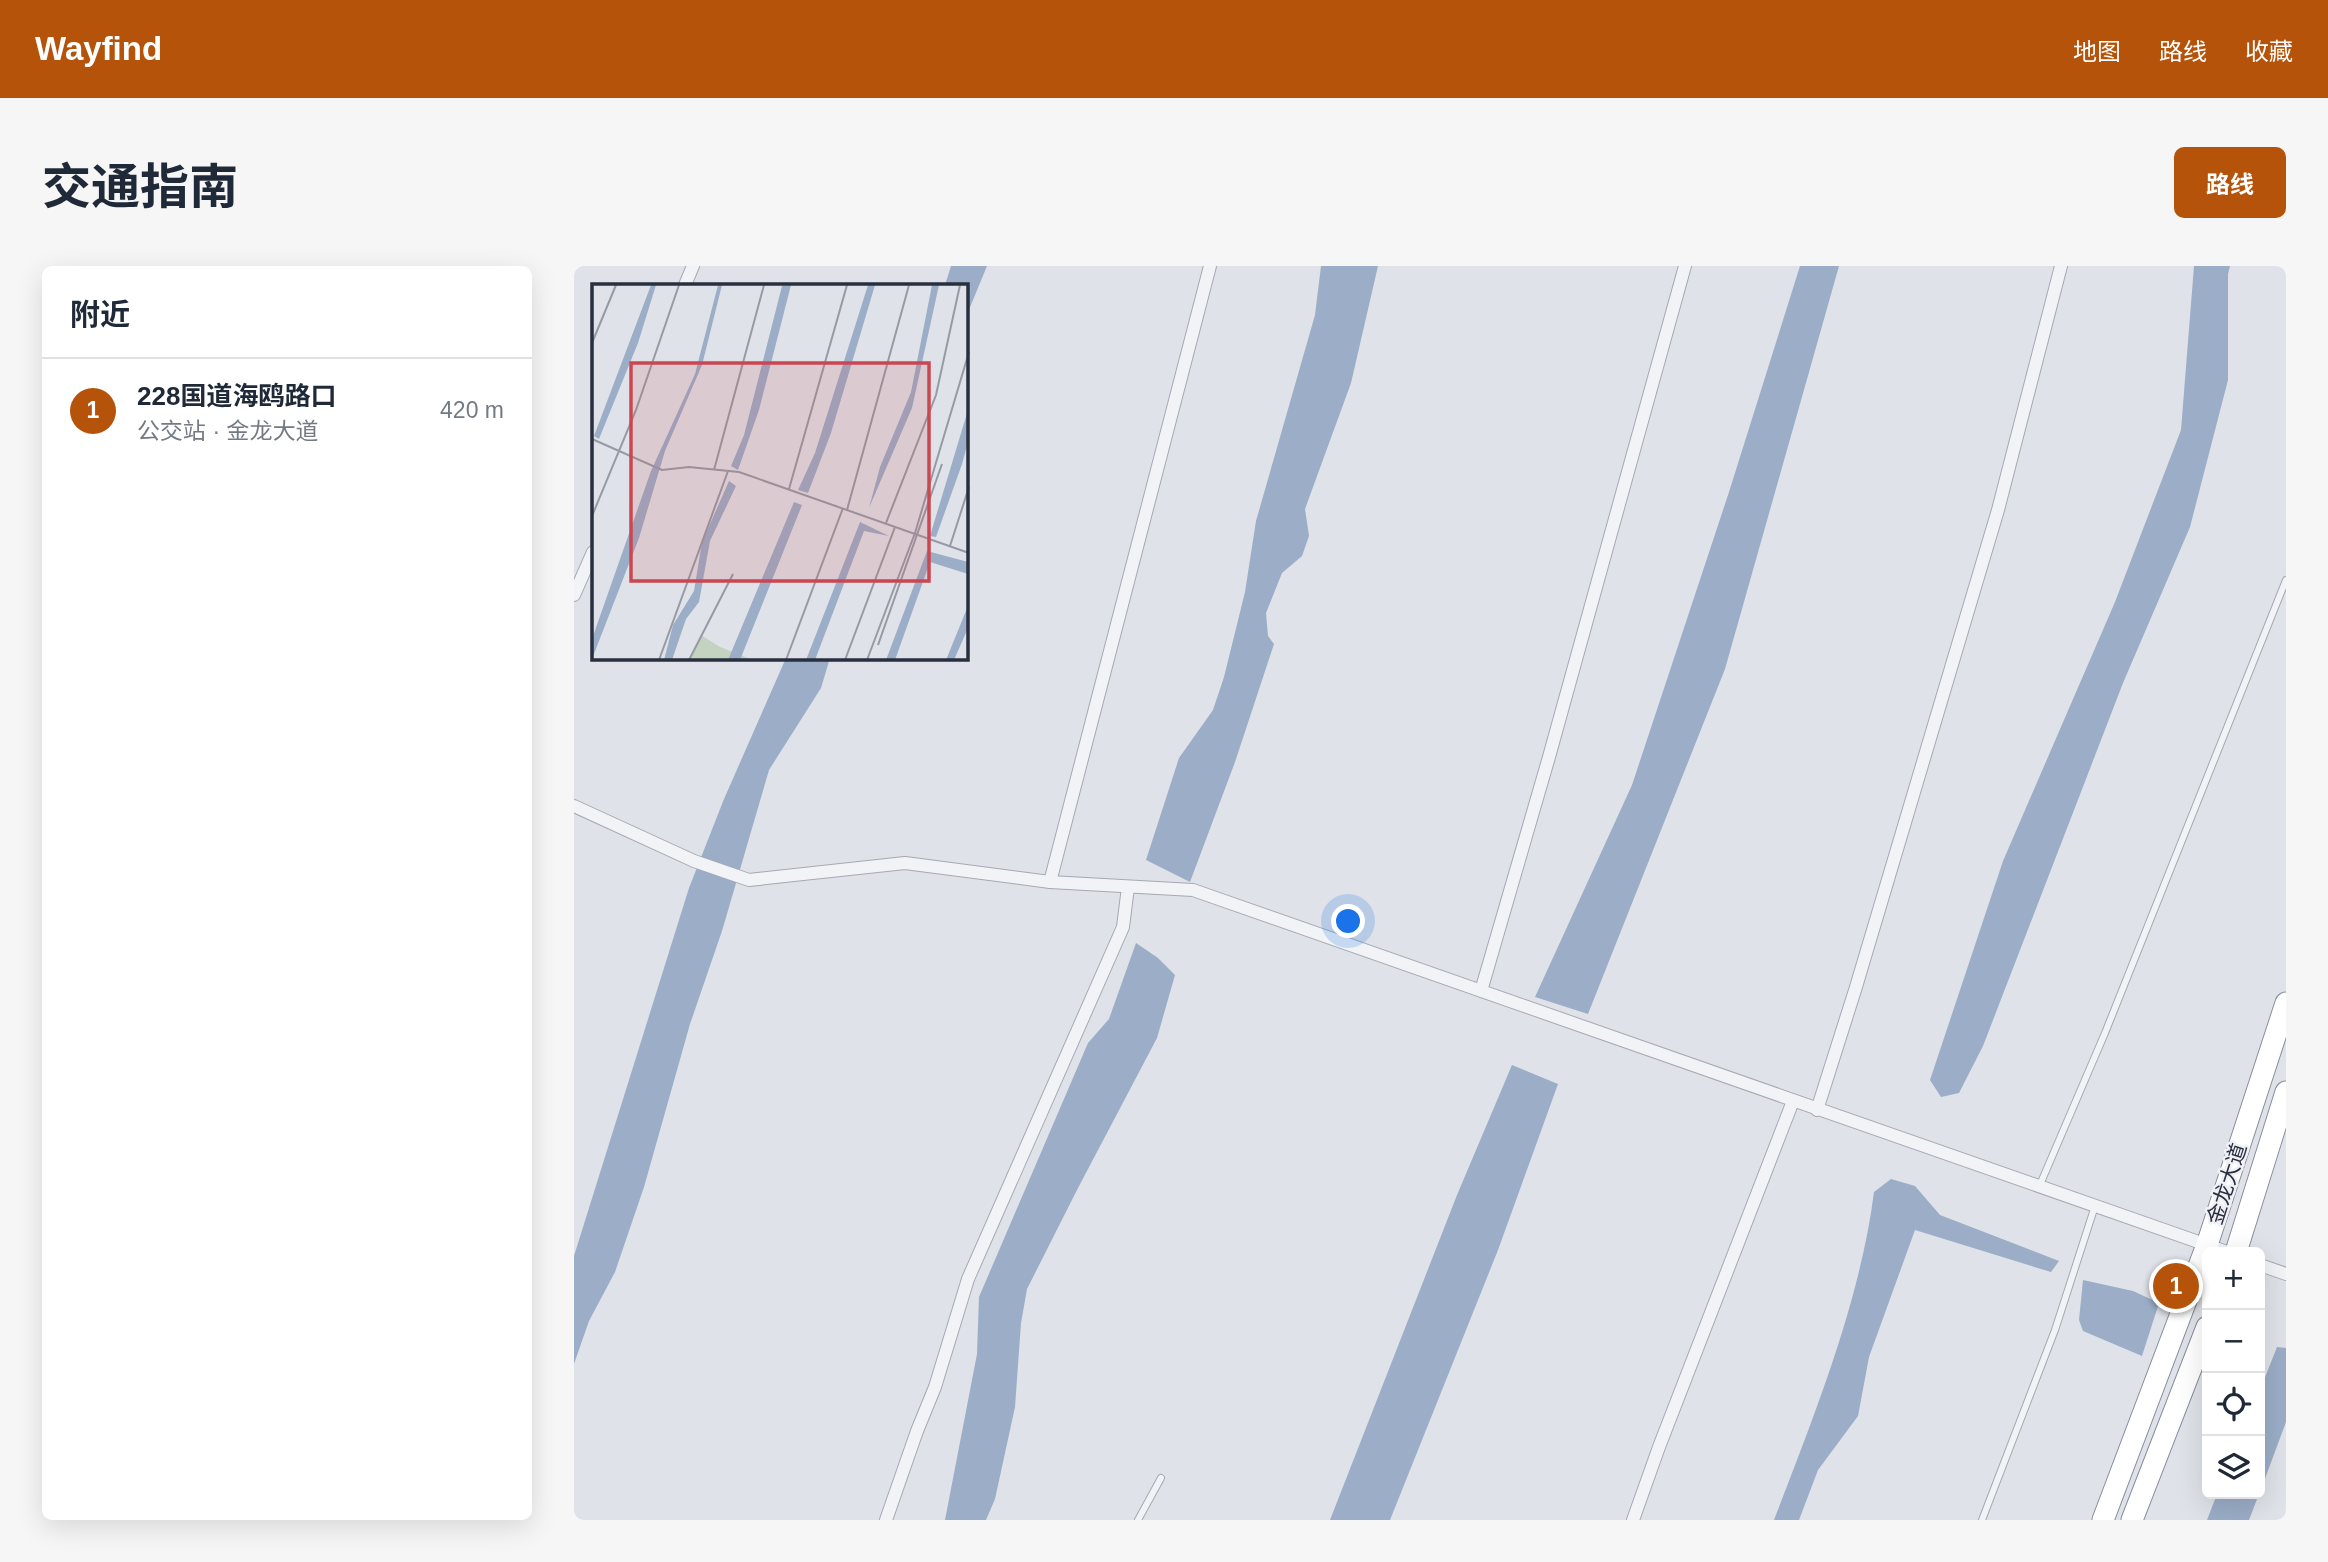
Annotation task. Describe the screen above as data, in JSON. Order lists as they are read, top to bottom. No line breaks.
{"streets":{"highway":["金龙大道"]},"page":{"header":"Wayfind","nav":["地图","路线","收藏"],"title":"交通指南","buttons":"路线","heading":"附近","list":[{"mark":"1","name":"228国道海鸥路口","note":"公交站 · 金龙大道","value":"420 m"}],"map_buttons":["+","−"],"pins":"1"}}
